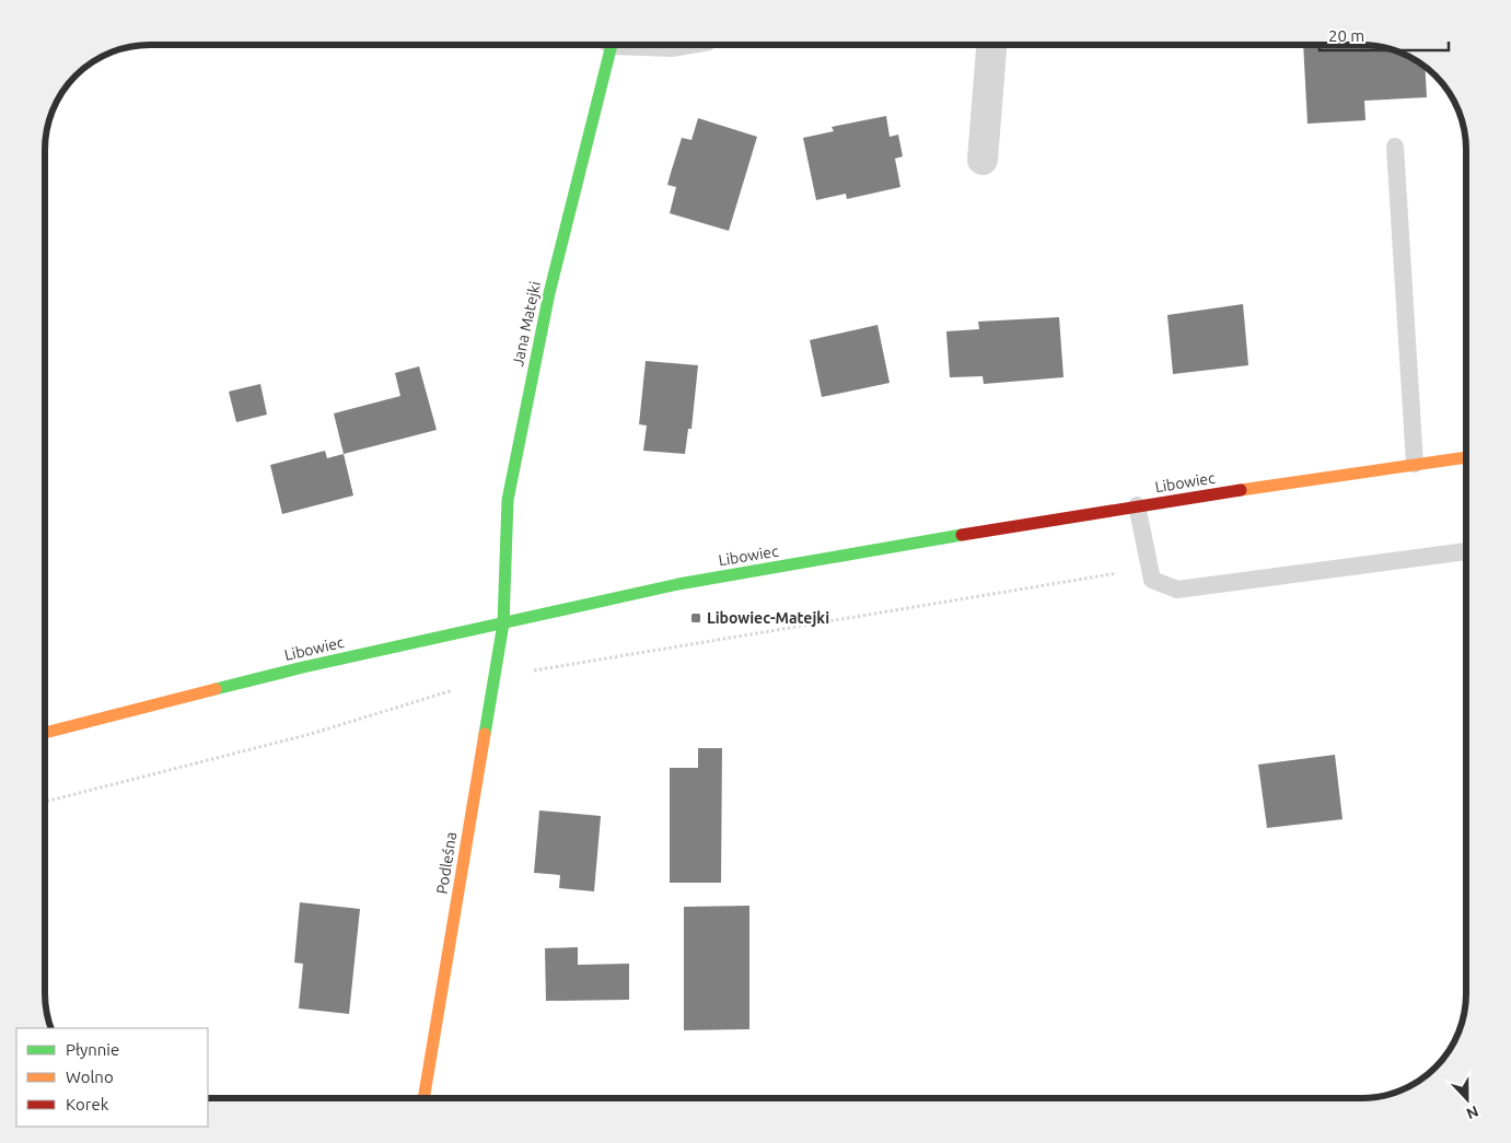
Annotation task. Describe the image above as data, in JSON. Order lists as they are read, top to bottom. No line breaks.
{"streets":{"street":["Jana Matejki","Libowiec","Podleśna"]},"crossings":[["Jana Matejki","Libowiec"],["Jana Matejki","Podleśna"],["Libowiec","Podleśna"]],"places":{"transit":["Libowiec-Matejki"]},"legend":["Płynnie","Wolno","Korek"],"scale_bar":"20 m","north":"bottom"}
